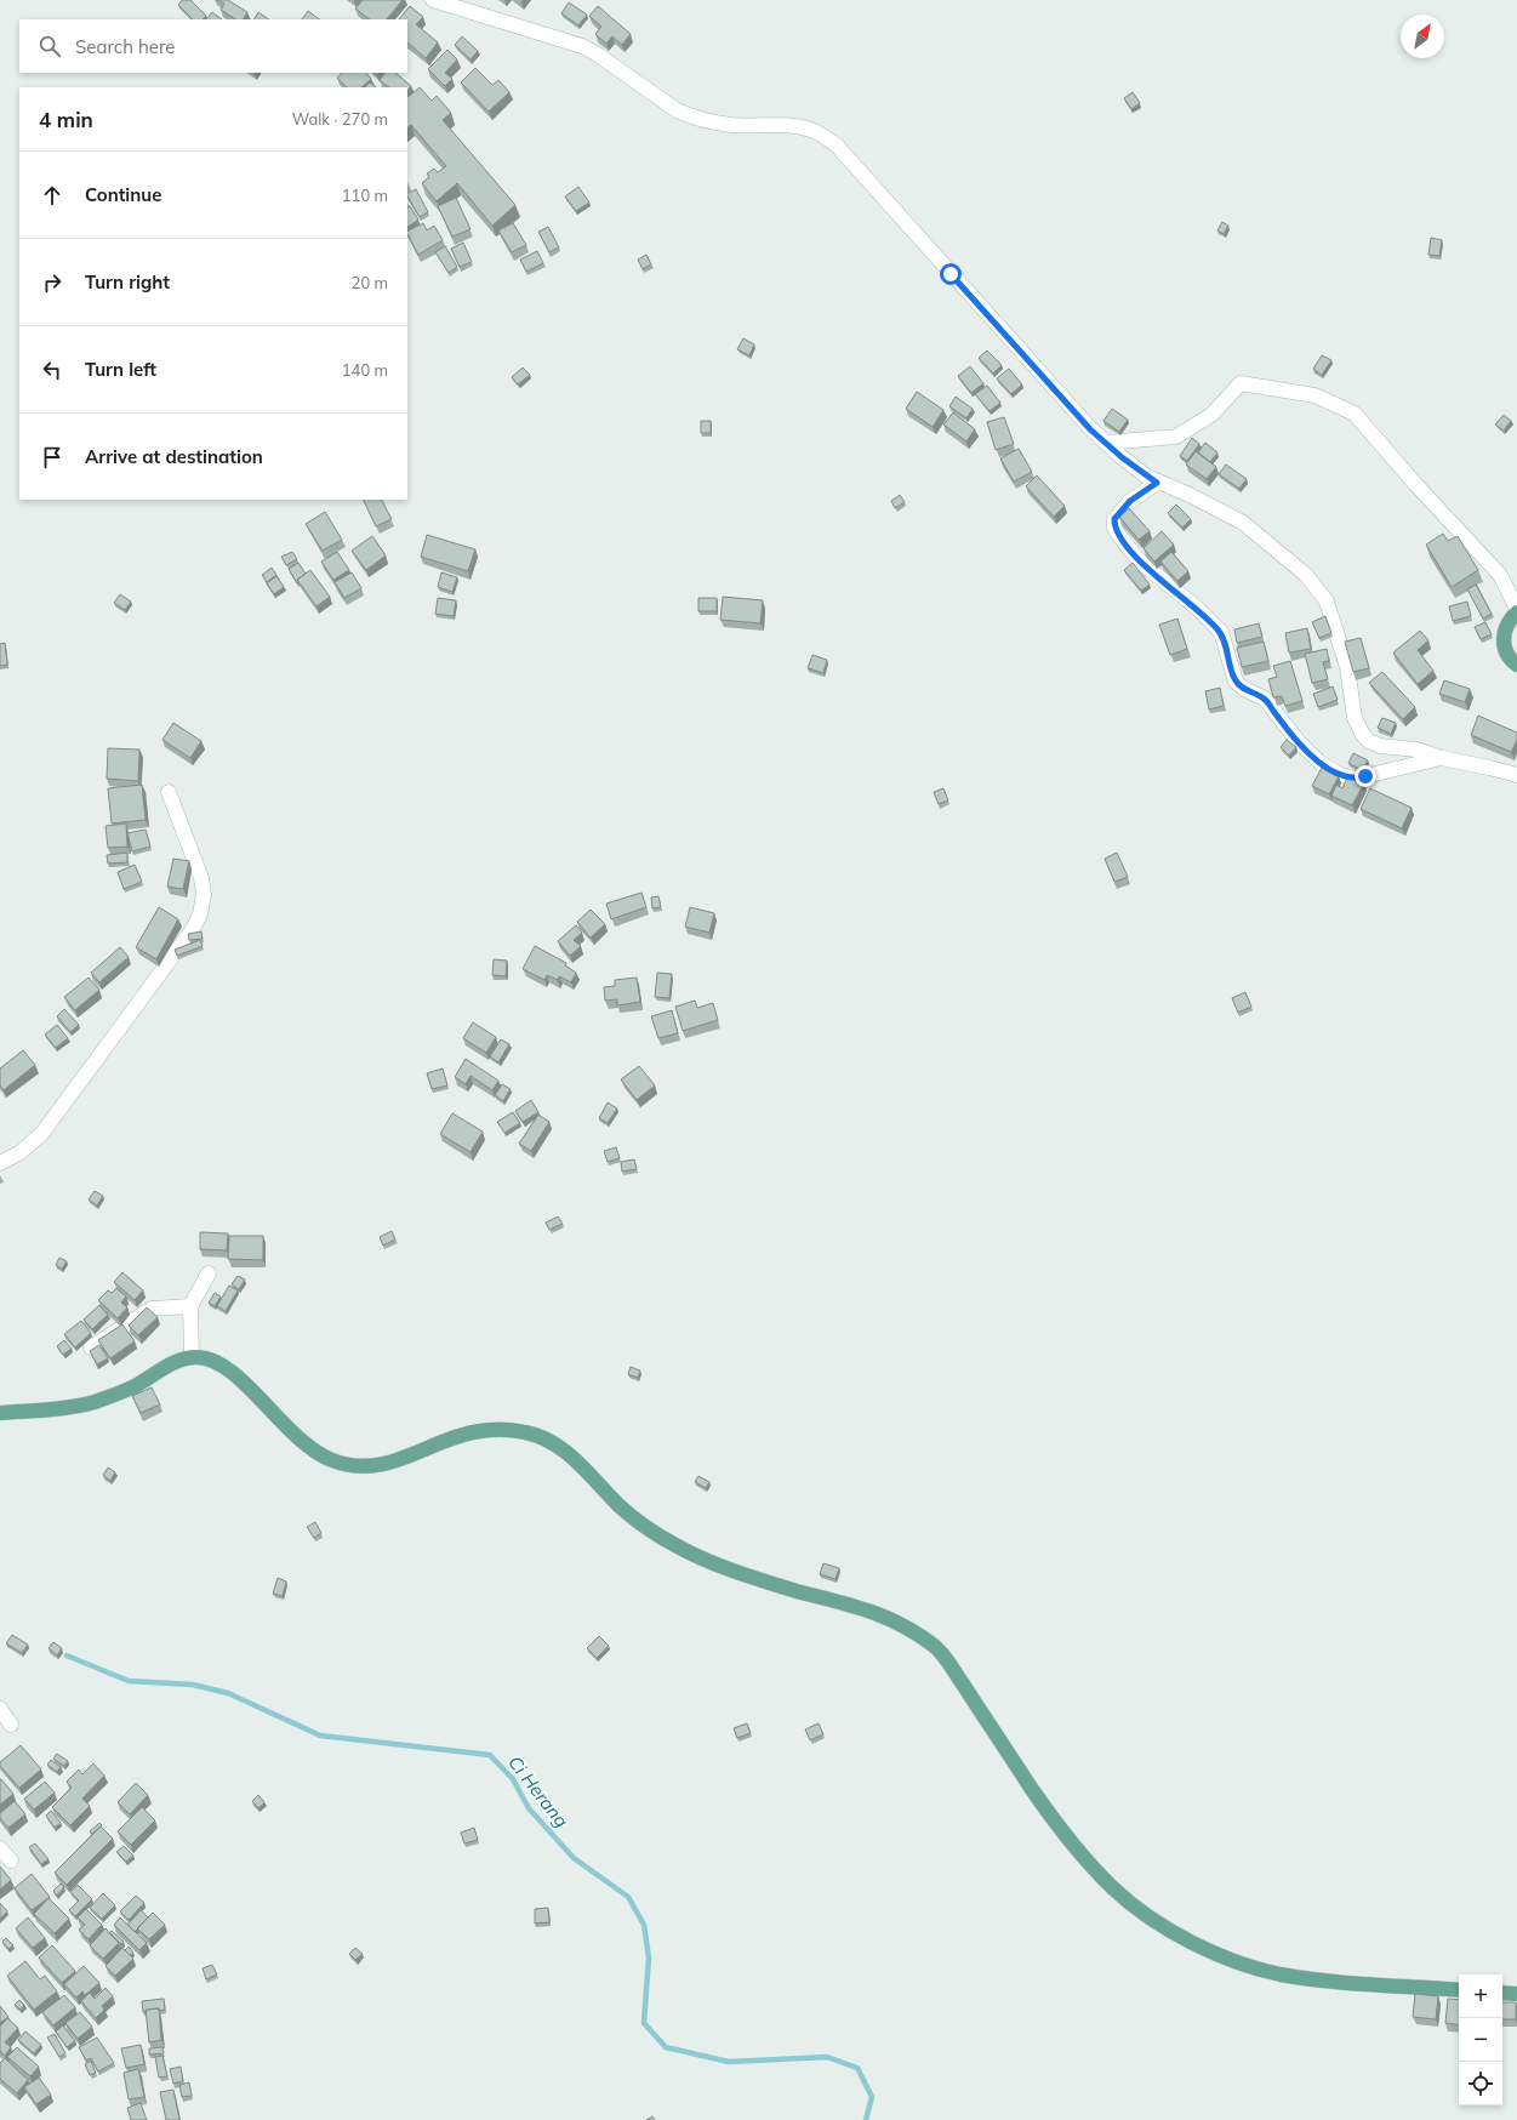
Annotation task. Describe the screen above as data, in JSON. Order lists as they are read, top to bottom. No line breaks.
{"water":["Ci Herang"],"north":"top right","page":{"search":"Search here","heading":["4 min","Walk · 270 m"],"list":[["Continue","110 m"],["Turn right","20 m"],["Turn left","140 m"],"Arrive at destination"],"map_buttons":["+","−"]}}
